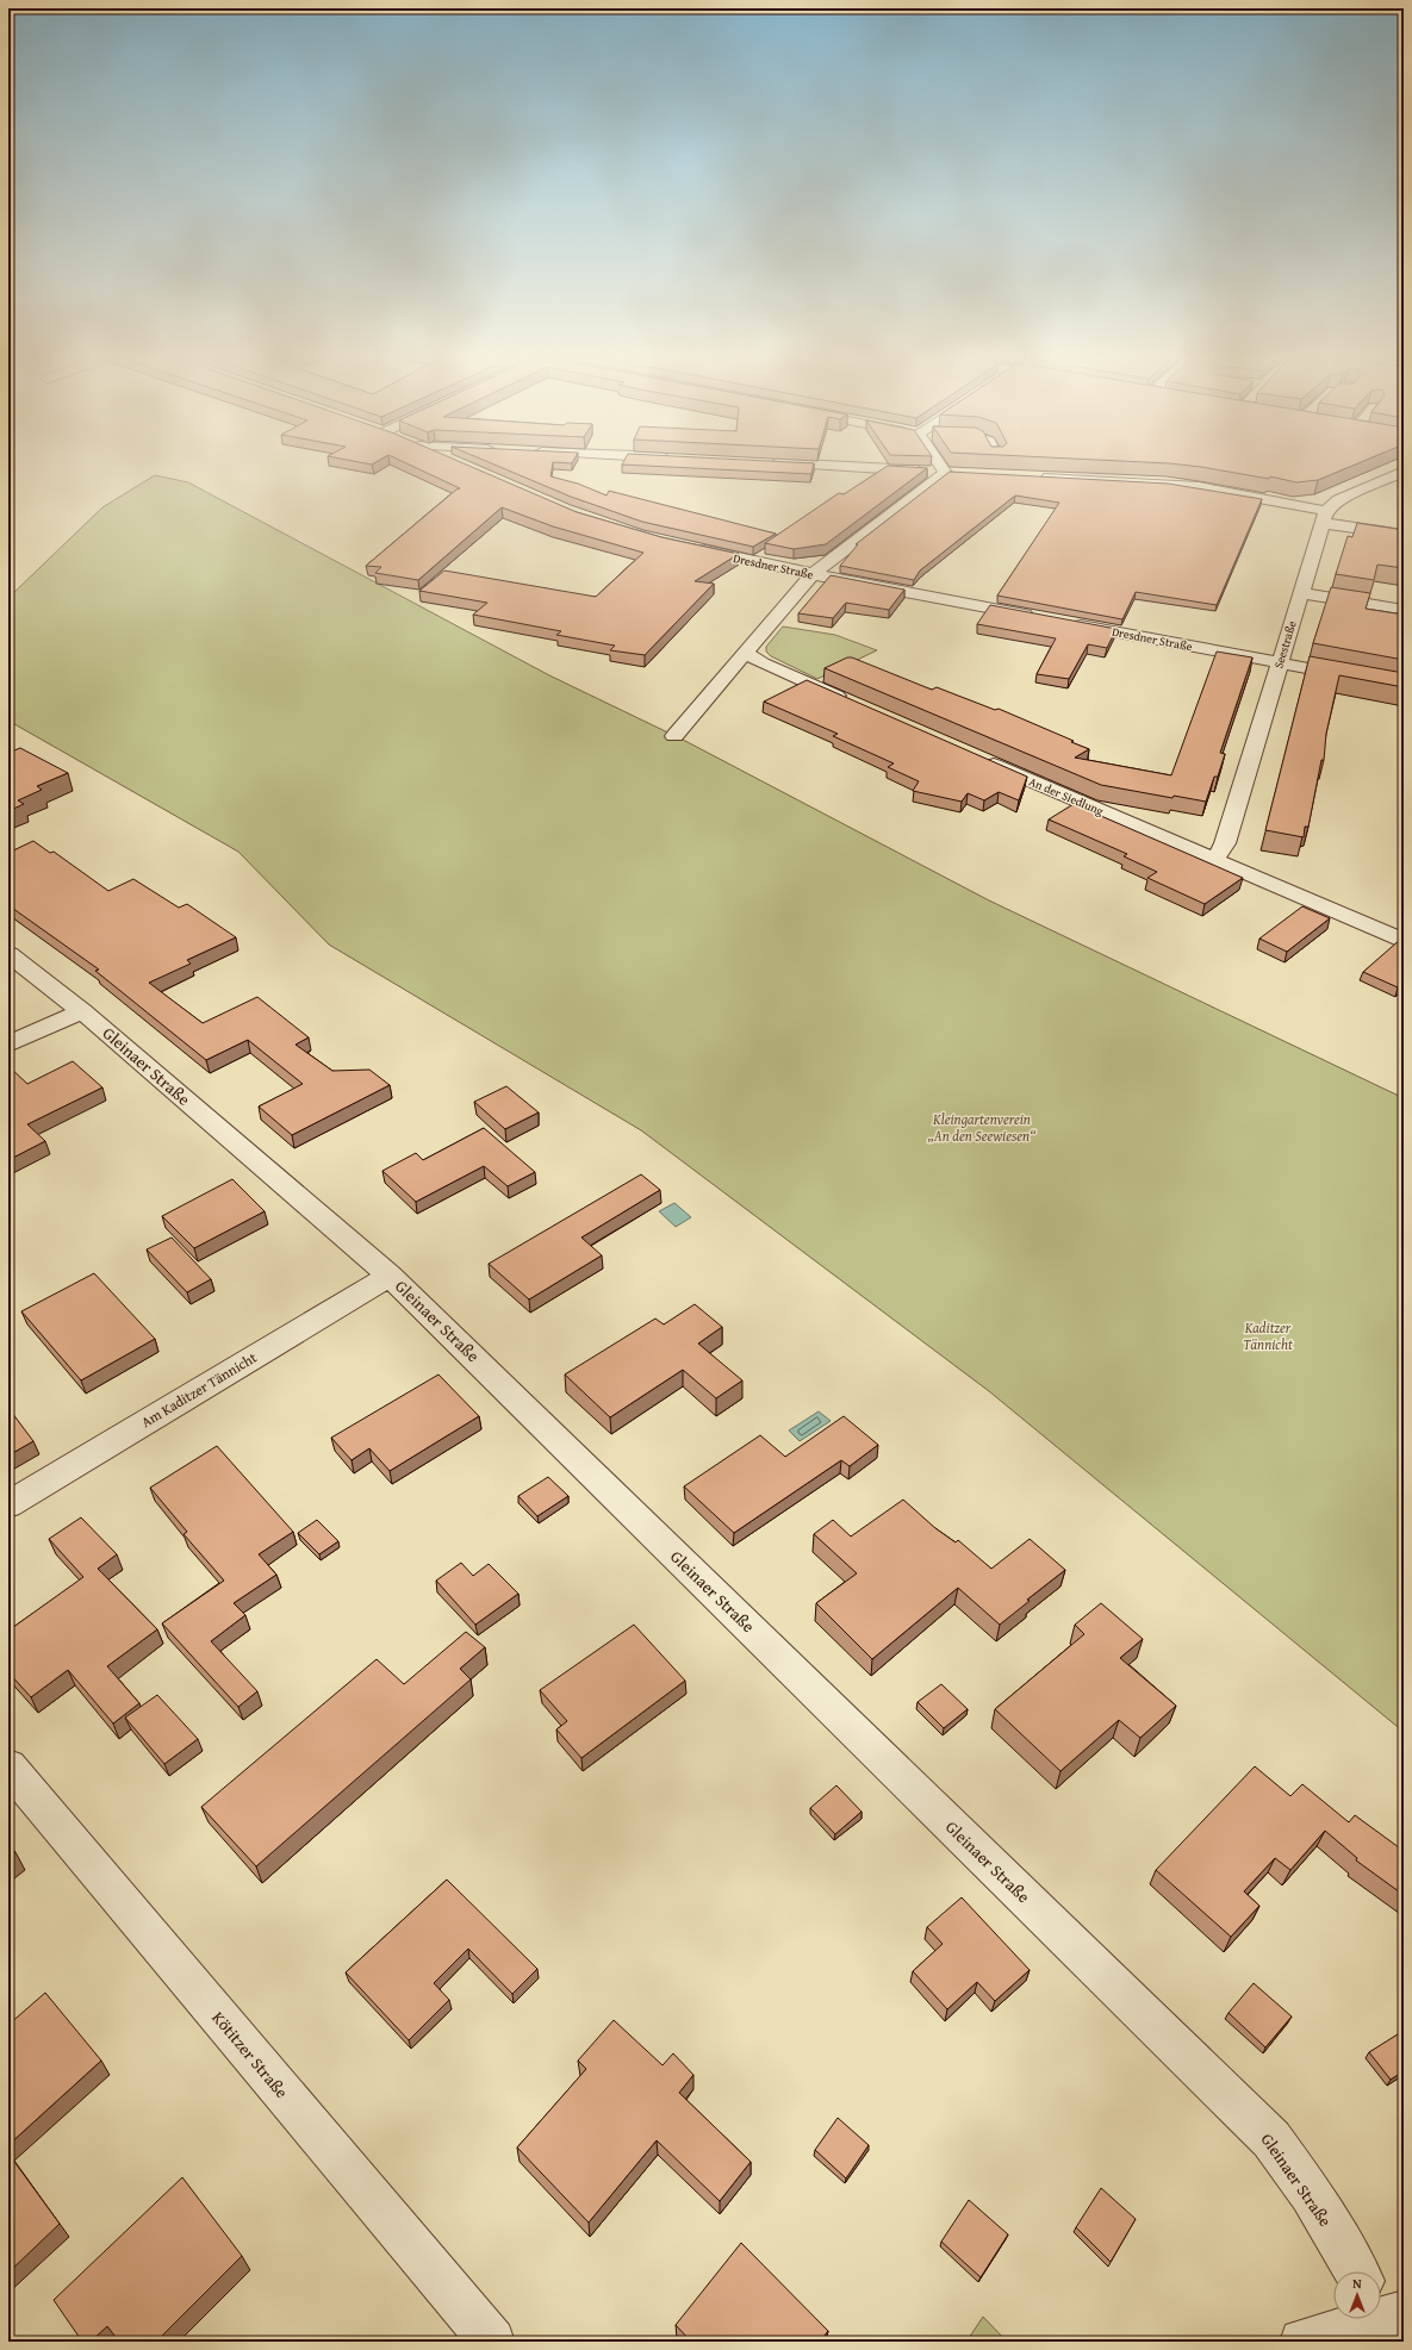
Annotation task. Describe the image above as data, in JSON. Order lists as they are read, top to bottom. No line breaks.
{"streets":{"street":["Dresdner Straße","Seestraße","An der Siedlung","Gleinaer Straße","Am Kaditzer Tännicht","Kötitzer Straße"]},"crossings":[["Dresdner Straße","Seestraße"],["Seestraße","An der Siedlung"],["Gleinaer Straße","Am Kaditzer Tännicht"]],"parks":["Kleingartenverein „An den Seewiesen“","Kaditzer Tännicht"],"north":"top"}
